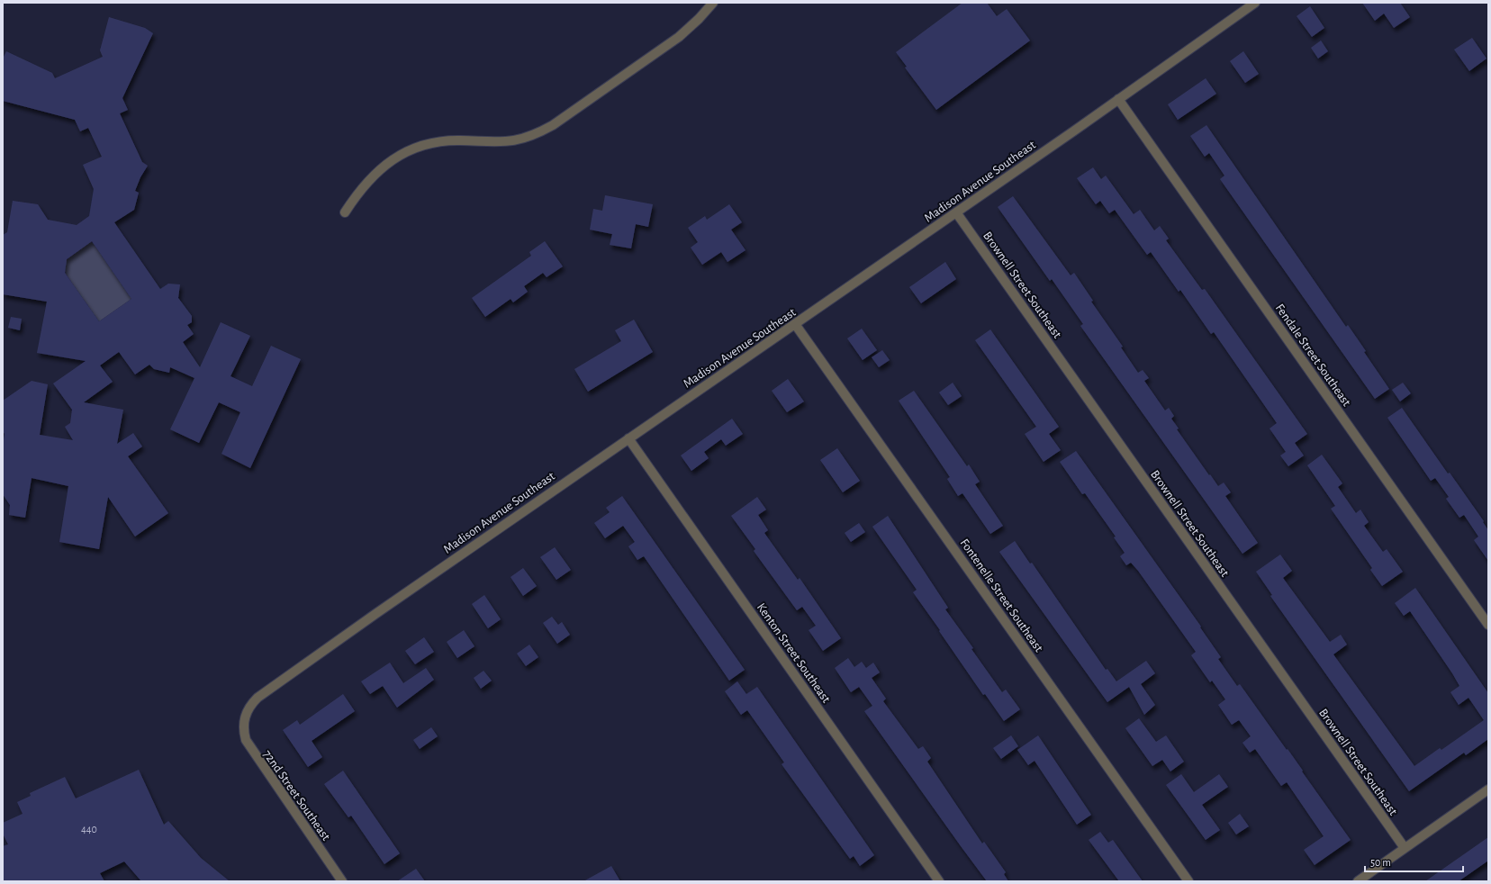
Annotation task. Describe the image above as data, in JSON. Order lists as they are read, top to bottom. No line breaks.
{"streets":{"street":["Madison Avenue Southeast","Brownell Street Southeast","Fendale Street Southeast","Fontenelle Street Southeast","Kenton Street Southeast","72nd Street Southeast"]},"crossings":[["Madison Avenue Southeast","Brownell Street Southeast"],["Madison Avenue Southeast","Fendale Street Southeast"],["Madison Avenue Southeast","Fontenelle Street Southeast"],["Madison Avenue Southeast","Kenton Street Southeast"],["Madison Avenue Southeast","72nd Street Southeast"]],"house_numbers":["440"],"scale_bar":"50 m"}
